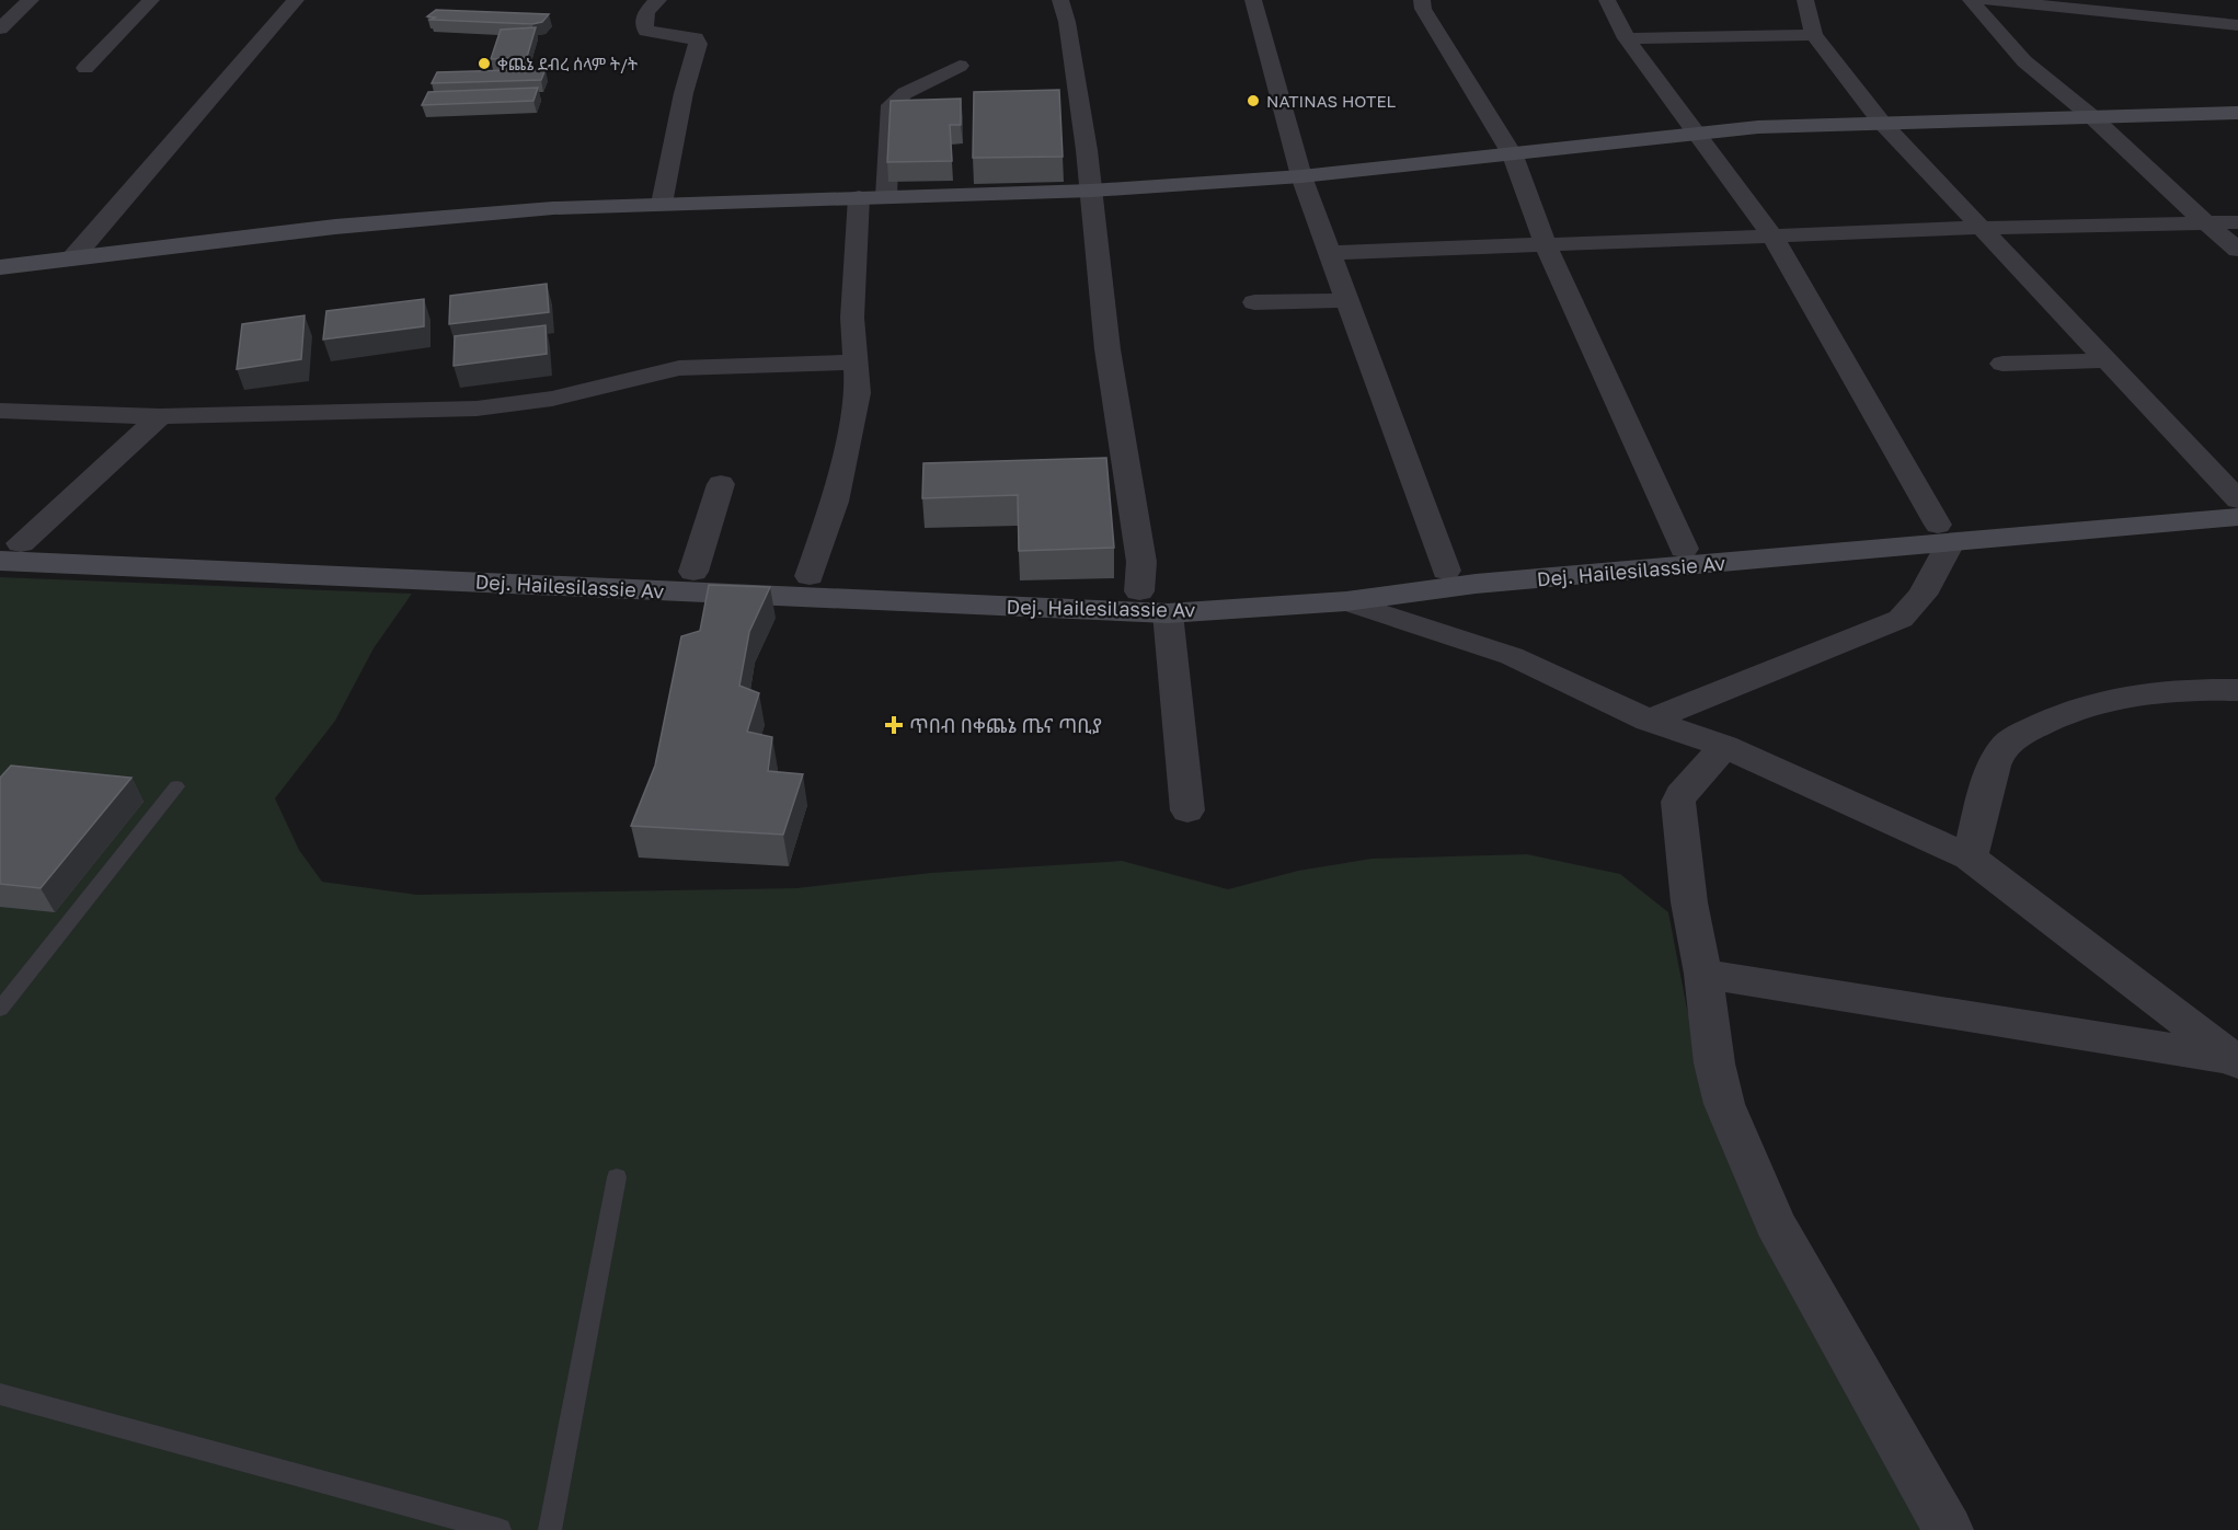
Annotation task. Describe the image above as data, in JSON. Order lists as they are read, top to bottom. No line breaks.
{"streets":{"main road":["Dej. Hailesilassie Av"]},"places":{"other":["ቀጨኔ ደብረ ሰላም ት/ት","NATINAS HOTEL"],"health":["ጥበብ በቀጨኔ ጤና ጣቢያ"]}}
